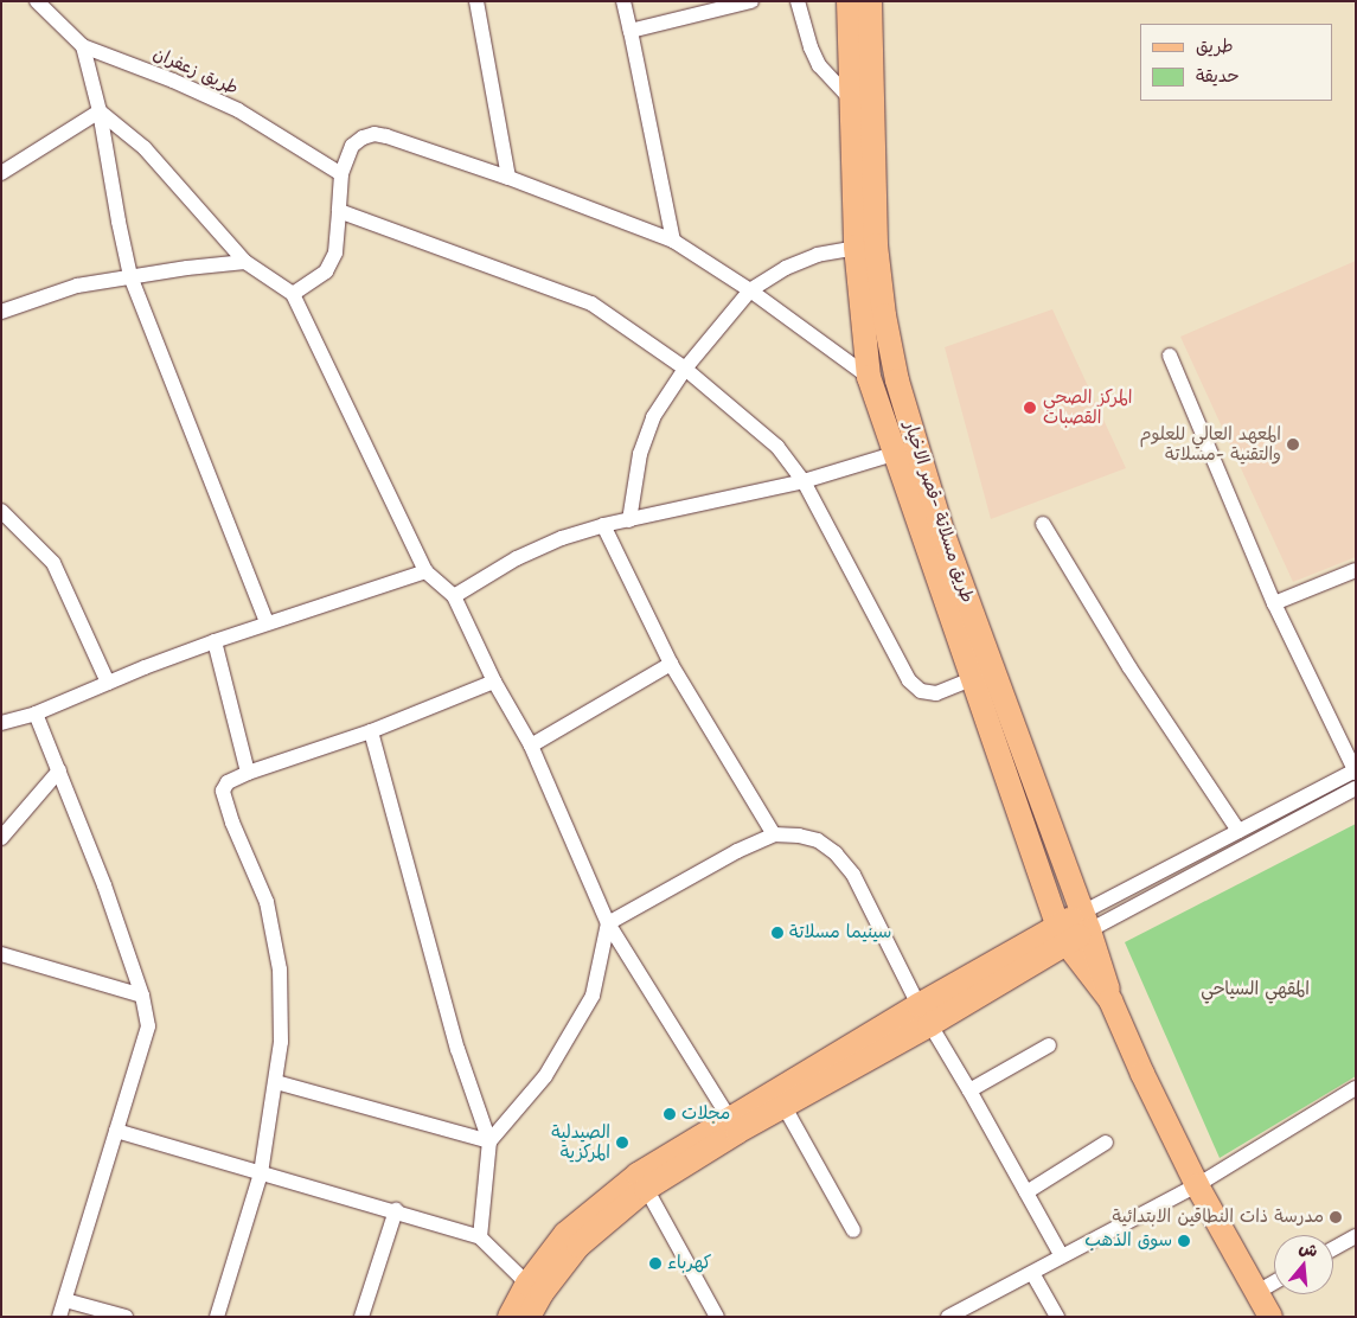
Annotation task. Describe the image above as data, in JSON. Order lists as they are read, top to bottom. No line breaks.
{"streets":{"main road":["طريق مسلاتة -قصر الاخيار"],"street":["طريق زعفران"]},"parks":["المقهي السياحي"],"places":["المركز الصحي القصبات","المعهد العالي للعلوم والتقنية -مسلاتة","سينيما مسلاتة","مجلات","الصيدلية المركزية","مدرسة ذات النطاقين الابتدائية","سوق الذهب","كهرباء"],"legend":["طريق","حديقة"],"north":"top"}
